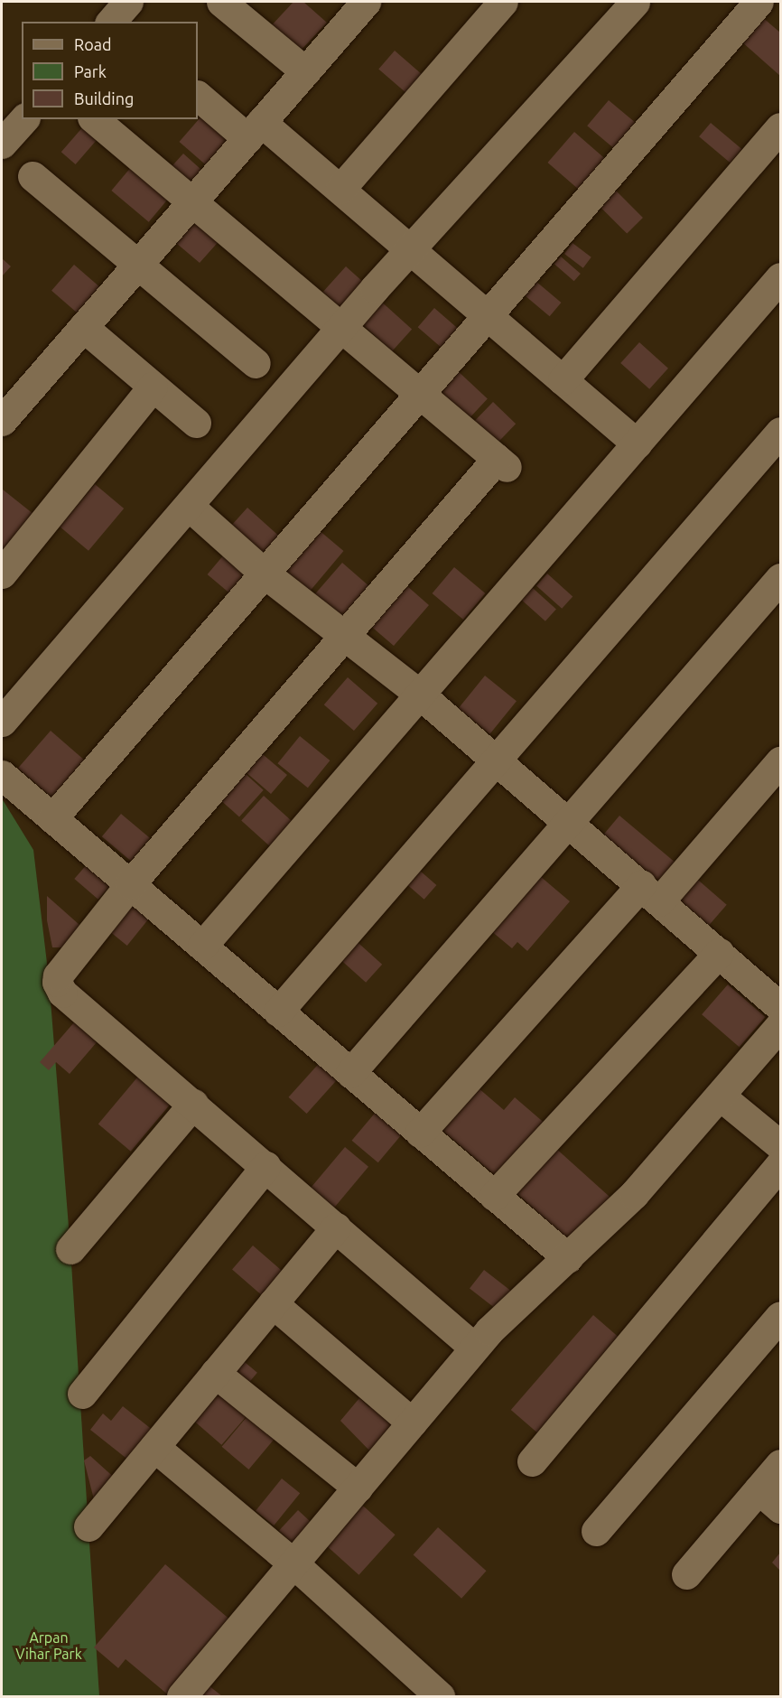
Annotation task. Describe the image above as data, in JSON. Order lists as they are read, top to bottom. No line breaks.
{"parks":["Arpan Vihar Park"],"legend":["Road","Park","Building"]}
